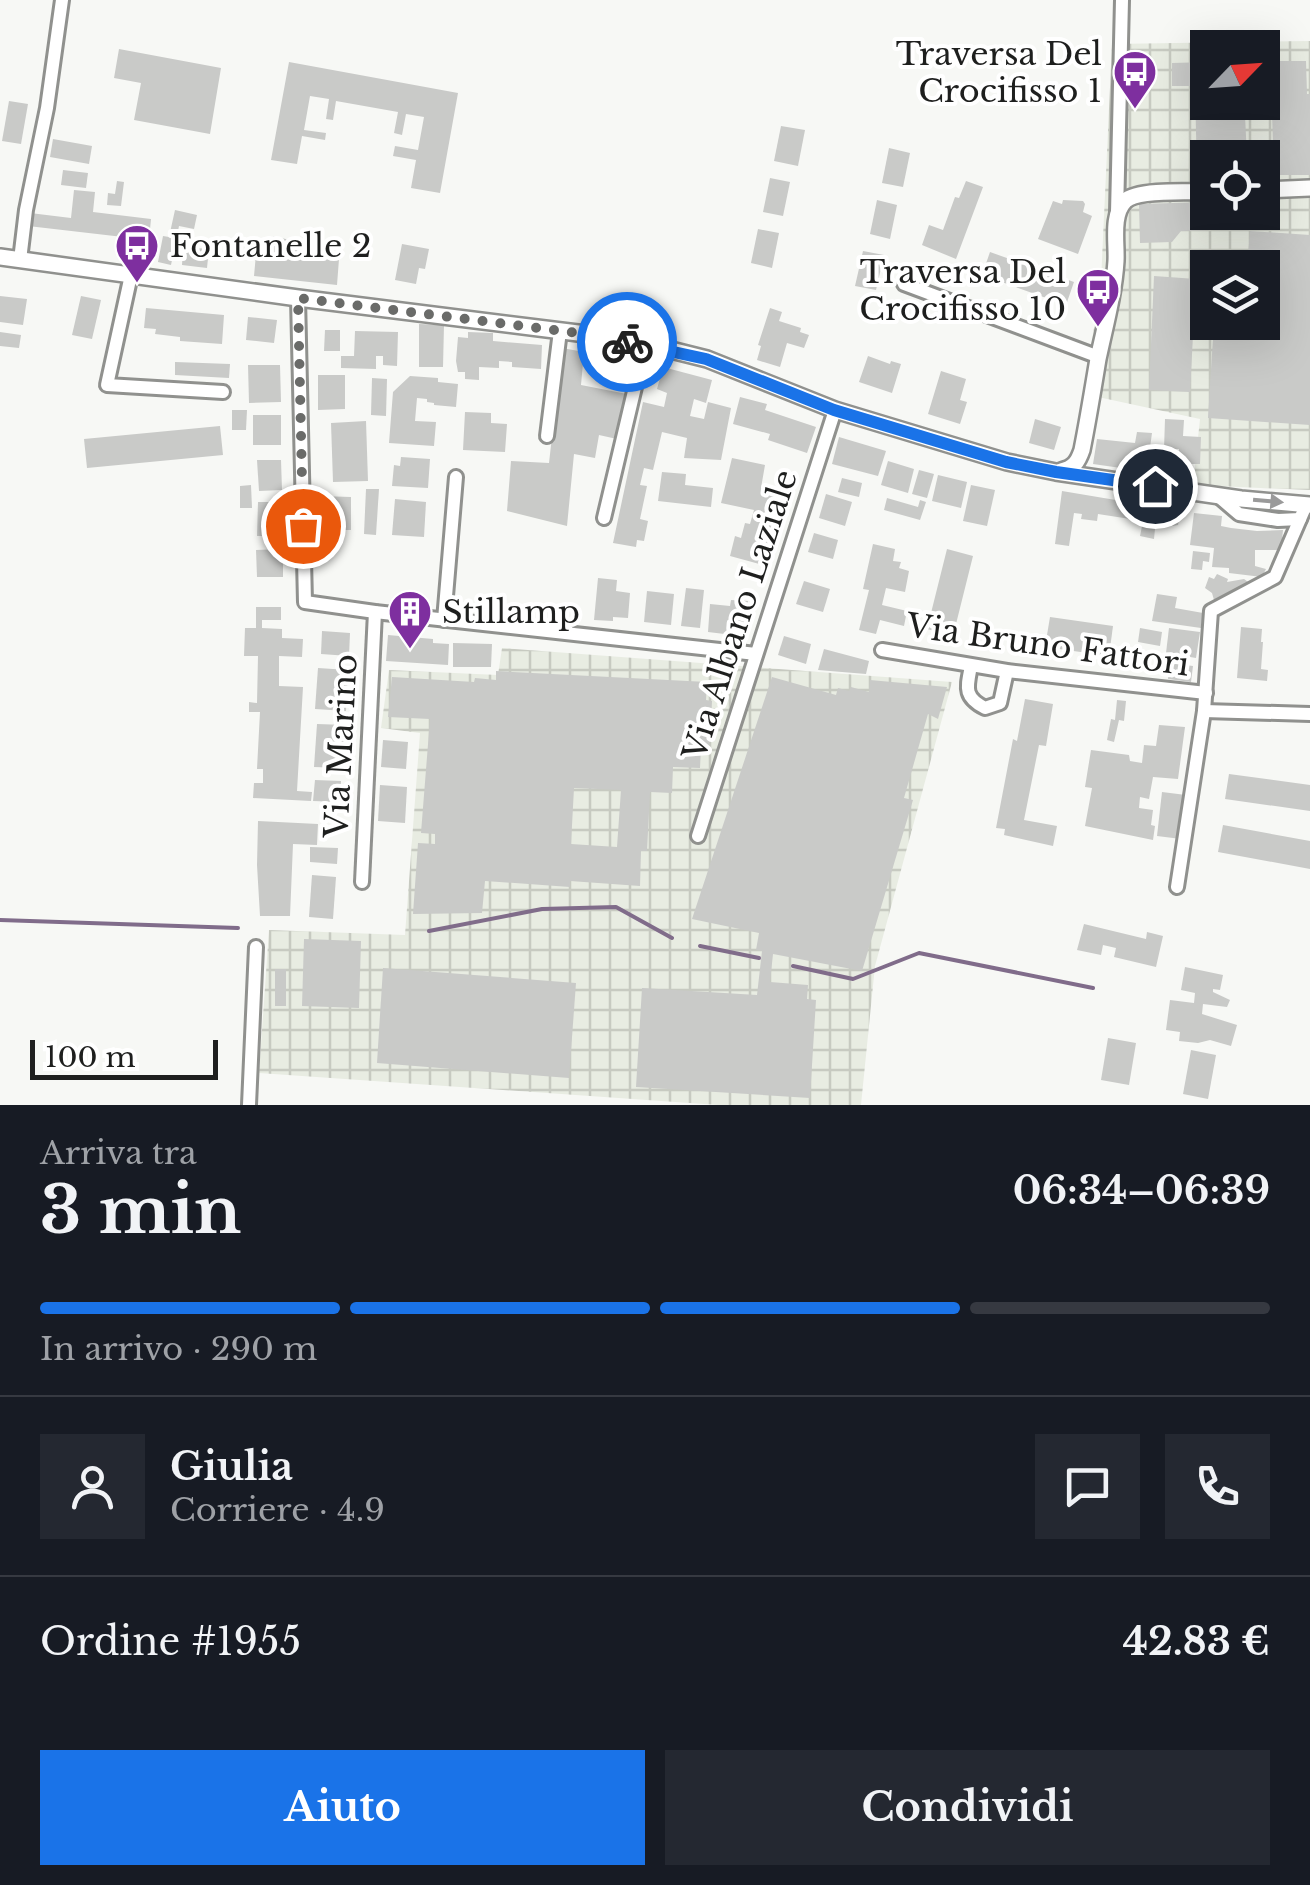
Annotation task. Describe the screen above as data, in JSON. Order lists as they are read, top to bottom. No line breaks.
{"streets":{"street":["Via Albano Laziale","Via Bruno Fattori","Via Marino"]},"places":{"bus stop":["Traversa Del Crocifisso 1","Fontanelle 2","Traversa Del Crocifisso 10"],"building":["Stillamp"]},"scale_bar":"100 m","north":"top right","page":{"scale":"100 m","heading":["3 min","Arriva tra","06:34–06:39"],"panel":["Giulia","Corriere · 4.9","Ordine #1955","42.83 €"],"bar":"In arrivo · 290 m","buttons":["Aiuto","Condividi"]}}
